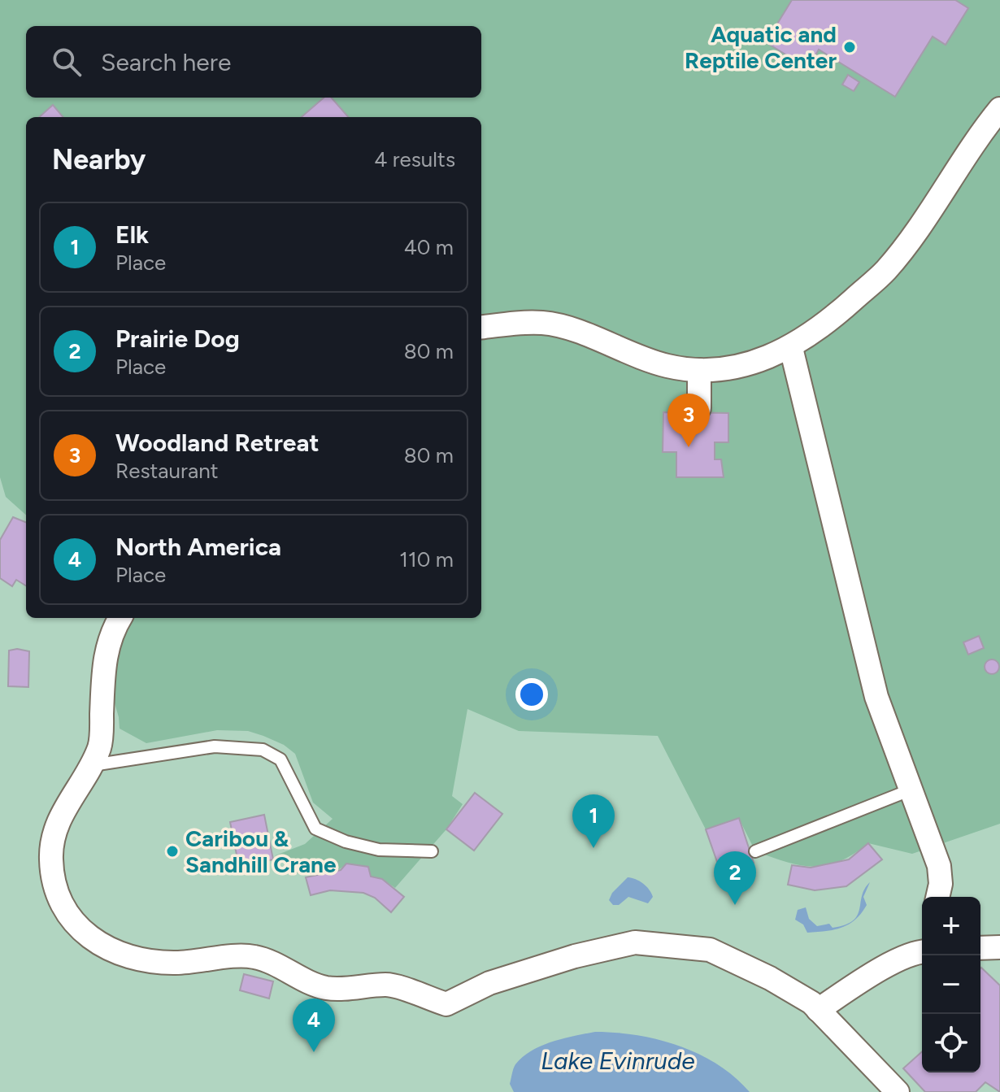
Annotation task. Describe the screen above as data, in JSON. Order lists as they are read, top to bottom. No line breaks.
{"water":["Lake Evinrude"],"places":["Aquatic and Reptile Center","Caribou & Sandhill Crane"],"page":{"search":"Search here","heading":["Nearby","4 results"],"list":[{"mark":"1","name":"Elk","note":"Place","value":"40 m"},{"mark":"2","name":"Prairie Dog","note":"Place","value":"80 m"},{"mark":"3","name":"Woodland Retreat","note":"Restaurant","value":"80 m"},{"mark":"4","name":"North America","note":"Place","value":"110 m"}],"pins":["3","1","2","4"],"map_buttons":["+","−"]}}
